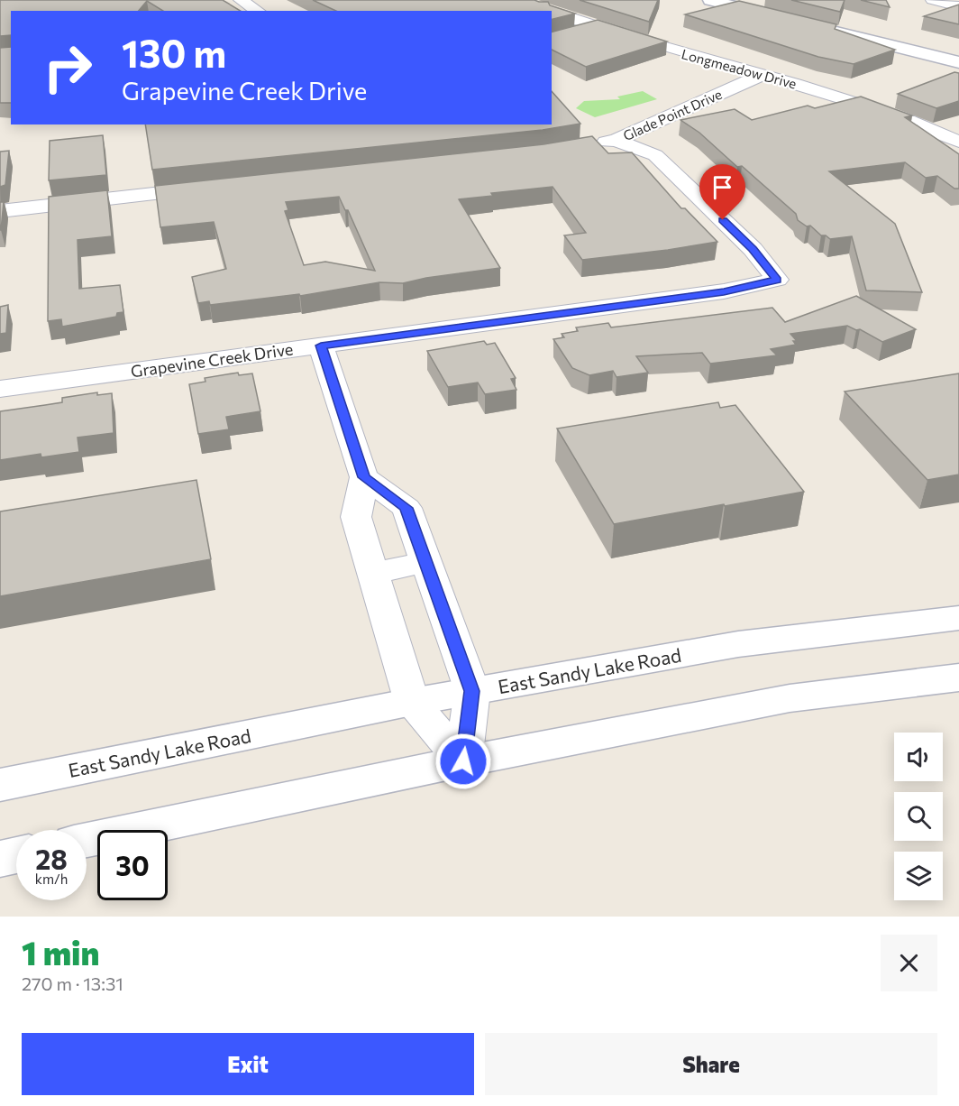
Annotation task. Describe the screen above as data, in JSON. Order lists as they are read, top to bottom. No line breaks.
{"streets":{"main road":["East Sandy Lake Road"],"street":["Longmeadow Drive","Glade Point Drive","Grapevine Creek Drive"]},"crossings":[["Longmeadow Drive","Glade Point Drive"],["Glade Point Drive","Grapevine Creek Drive"]],"page":{"turn":["130 m","Grapevine Creek Drive"],"speed":"28 km/h","limit":"30","heading":["1 min","270 m · 13:31"],"buttons":["Exit","Share"]}}
